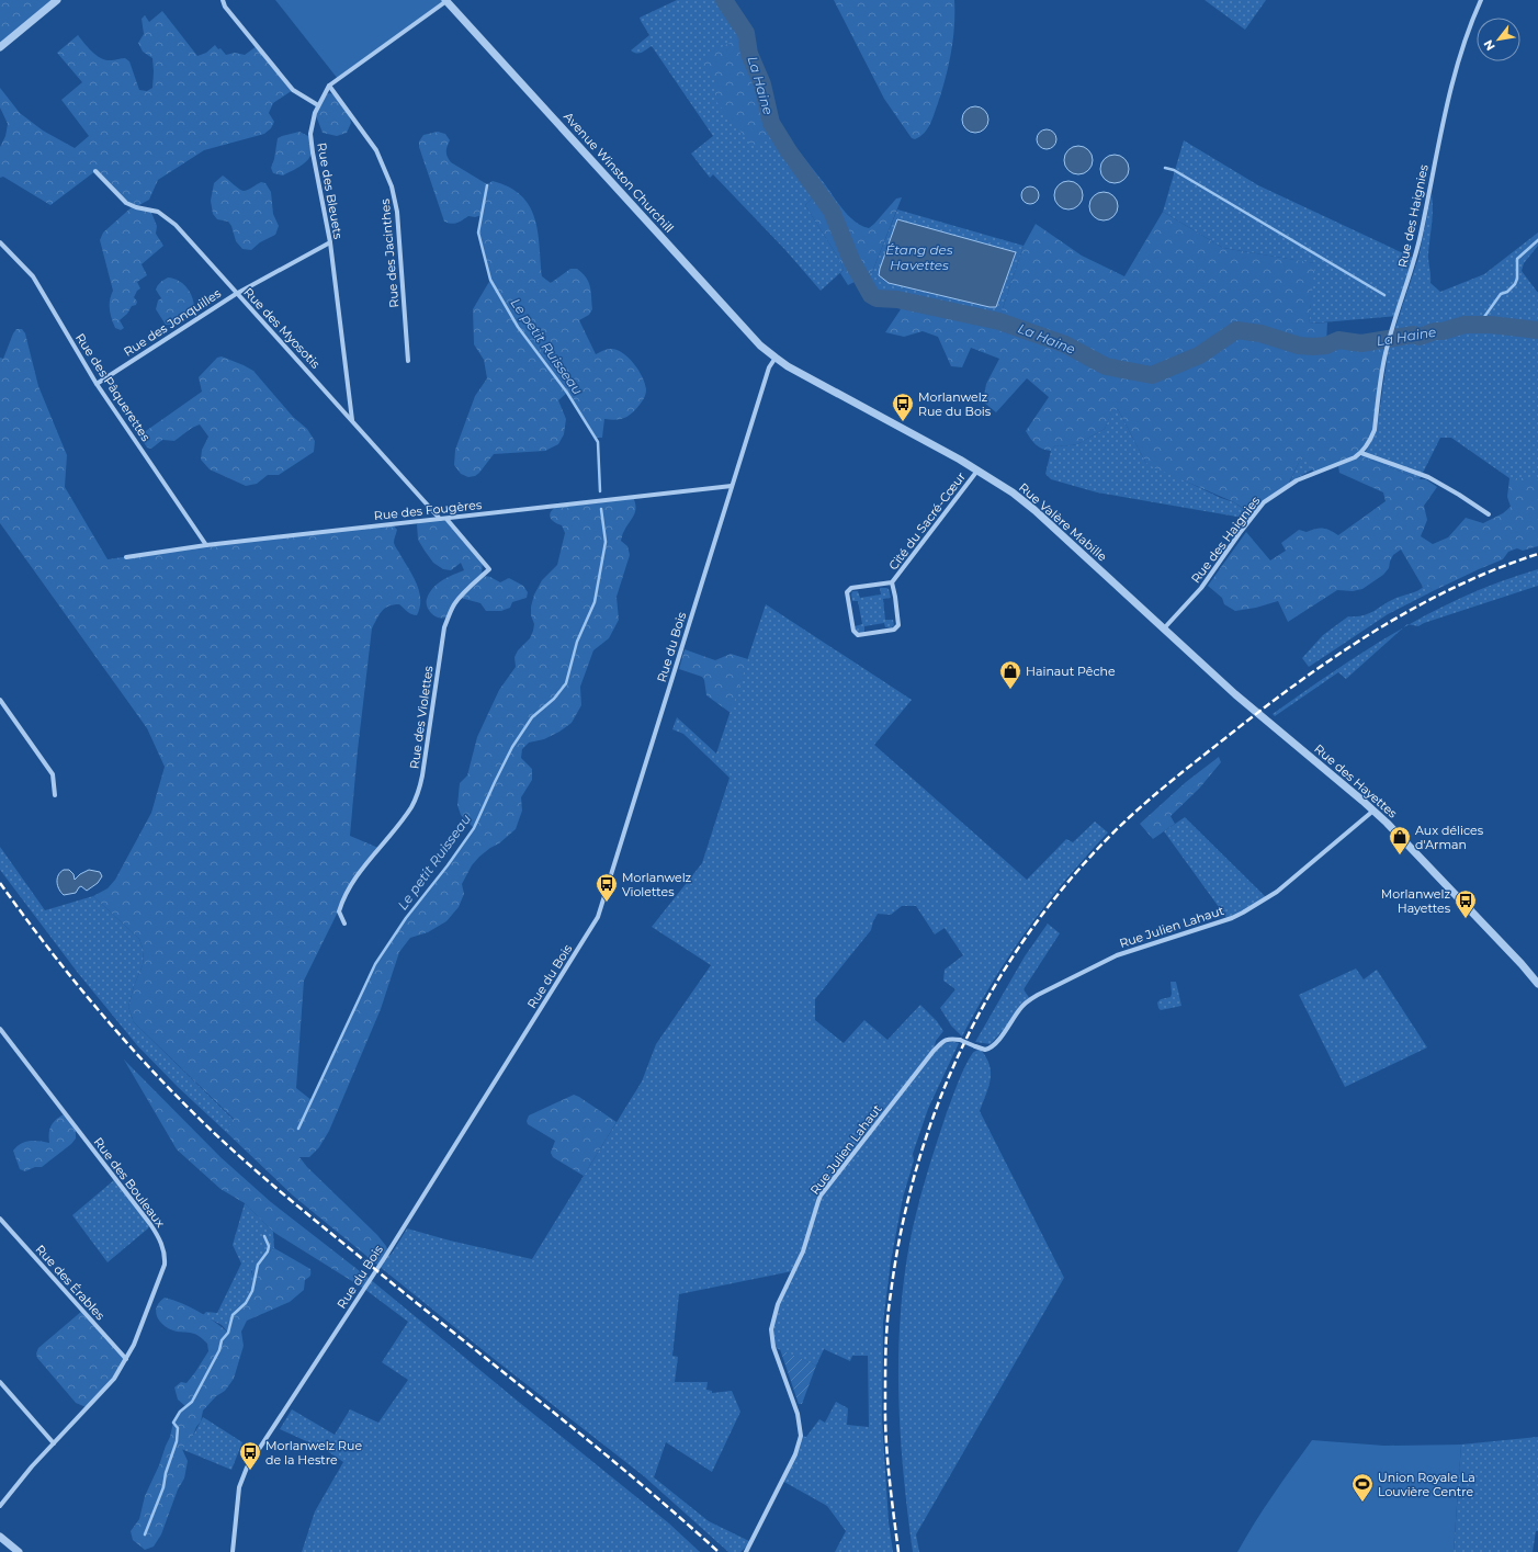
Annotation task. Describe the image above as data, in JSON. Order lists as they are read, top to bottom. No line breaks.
{"streets":{"street":["Avenue Winston Churchill","Rue des Bleuets","Rue des Haignies","Rue des Jacinthes","Rue des Jonquilles","Rue des Myosotis","Rue des Pâquerettes","Rue des Fougères","Cité du Sacré-Cœur","Rue Valère Mabille","Rue du Bois","Rue des Violettes","Rue des Hayettes","Rue Julien Lahaut","Rue des Bouleaux","Rue des Érables"]},"crossings":[["Avenue Winston Churchill","Rue des Bleuets"],["Avenue Winston Churchill","Rue Valère Mabille"],["Avenue Winston Churchill","Rue du Bois"],["Rue des Bleuets","Rue des Jacinthes"],["Rue des Bleuets","Rue des Jonquilles"],["Rue des Bleuets","Rue des Myosotis"],["Rue des Haignies","Rue Valère Mabille"],["Rue des Jonquilles","Rue des Myosotis"],["Rue des Jonquilles","Rue des Pâquerettes"],["Rue des Myosotis","Rue des Fougères"],["Rue des Pâquerettes","Rue des Fougères"],["Rue des Fougères","Rue du Bois"],["Rue des Fougères","Rue des Violettes"],["Cité du Sacré-Cœur","Rue Valère Mabille"],["Rue Valère Mabille","Rue du Bois"],["Rue Valère Mabille","Rue des Hayettes"],["Rue des Hayettes","Rue Julien Lahaut"],["Rue des Bouleaux","Rue des Érables"]],"water":["La Haine","Étang des Havettes","Le petit Ruisseau"],"places":{"bus stop":["Morlanwelz Rue du Bois","Morlanwelz Violettes","Morlanwelz Hayettes","Morlanwelz Rue de la Hestre"],"shop":["Hainaut Pêche","Aux délices d'Arman"],"sports":["Union Royale La Louvière Centre"]},"north":"bottom left"}
